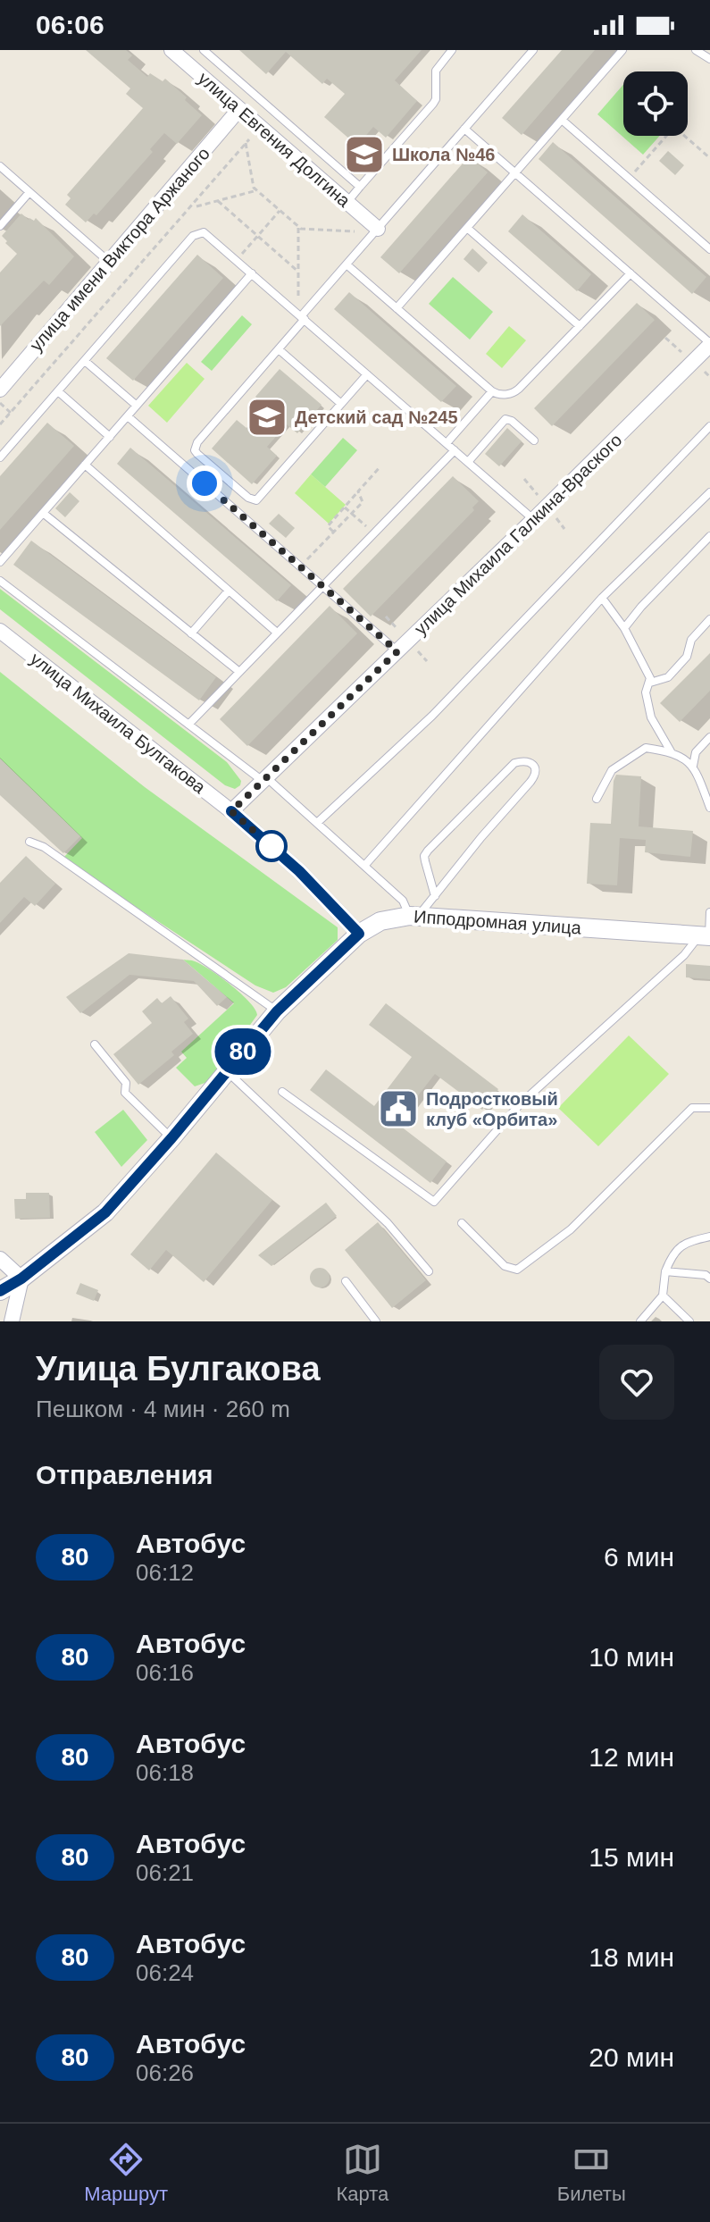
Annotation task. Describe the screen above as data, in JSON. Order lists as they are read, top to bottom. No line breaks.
{"streets":{"street":["улица Евгения Долгина","улица имени Виктора Аржаного","улица Михаила Галкина-Враского","улица Михаила Булгакова","Ипподромная улица"]},"crossings":[["улица Евгения Долгина","улица имени Виктора Аржаного"],["улица Михаила Галкина-Враского","улица Михаила Булгакова"],["улица Михаила Булгакова","Ипподромная улица"]],"places":{"school or university":["Школа №46","Детский сад №245"],"public building":["Подростковый клуб «Орбита»"]},"lines":["bus line 80"],"page":{"status":"06:06","on_map":"80","heading":[["Улица Булгакова","Пешком · 4 мин · 260 m"],"Отправления"],"list":[{"mark":"80","name":"Автобус","note":"06:12","value":"6 мин"},{"mark":"80","name":"Автобус","note":"06:16","value":"10 мин"},{"mark":"80","name":"Автобус","note":"06:18","value":"12 мин"},{"mark":"80","name":"Автобус","note":"06:21","value":"15 мин"},{"mark":"80","name":"Автобус","note":"06:24","value":"18 мин"},{"mark":"80","name":"Автобус","note":"06:26","value":"20 мин"}],"tabs":["Маршрут","Карта","Билеты"]}}
